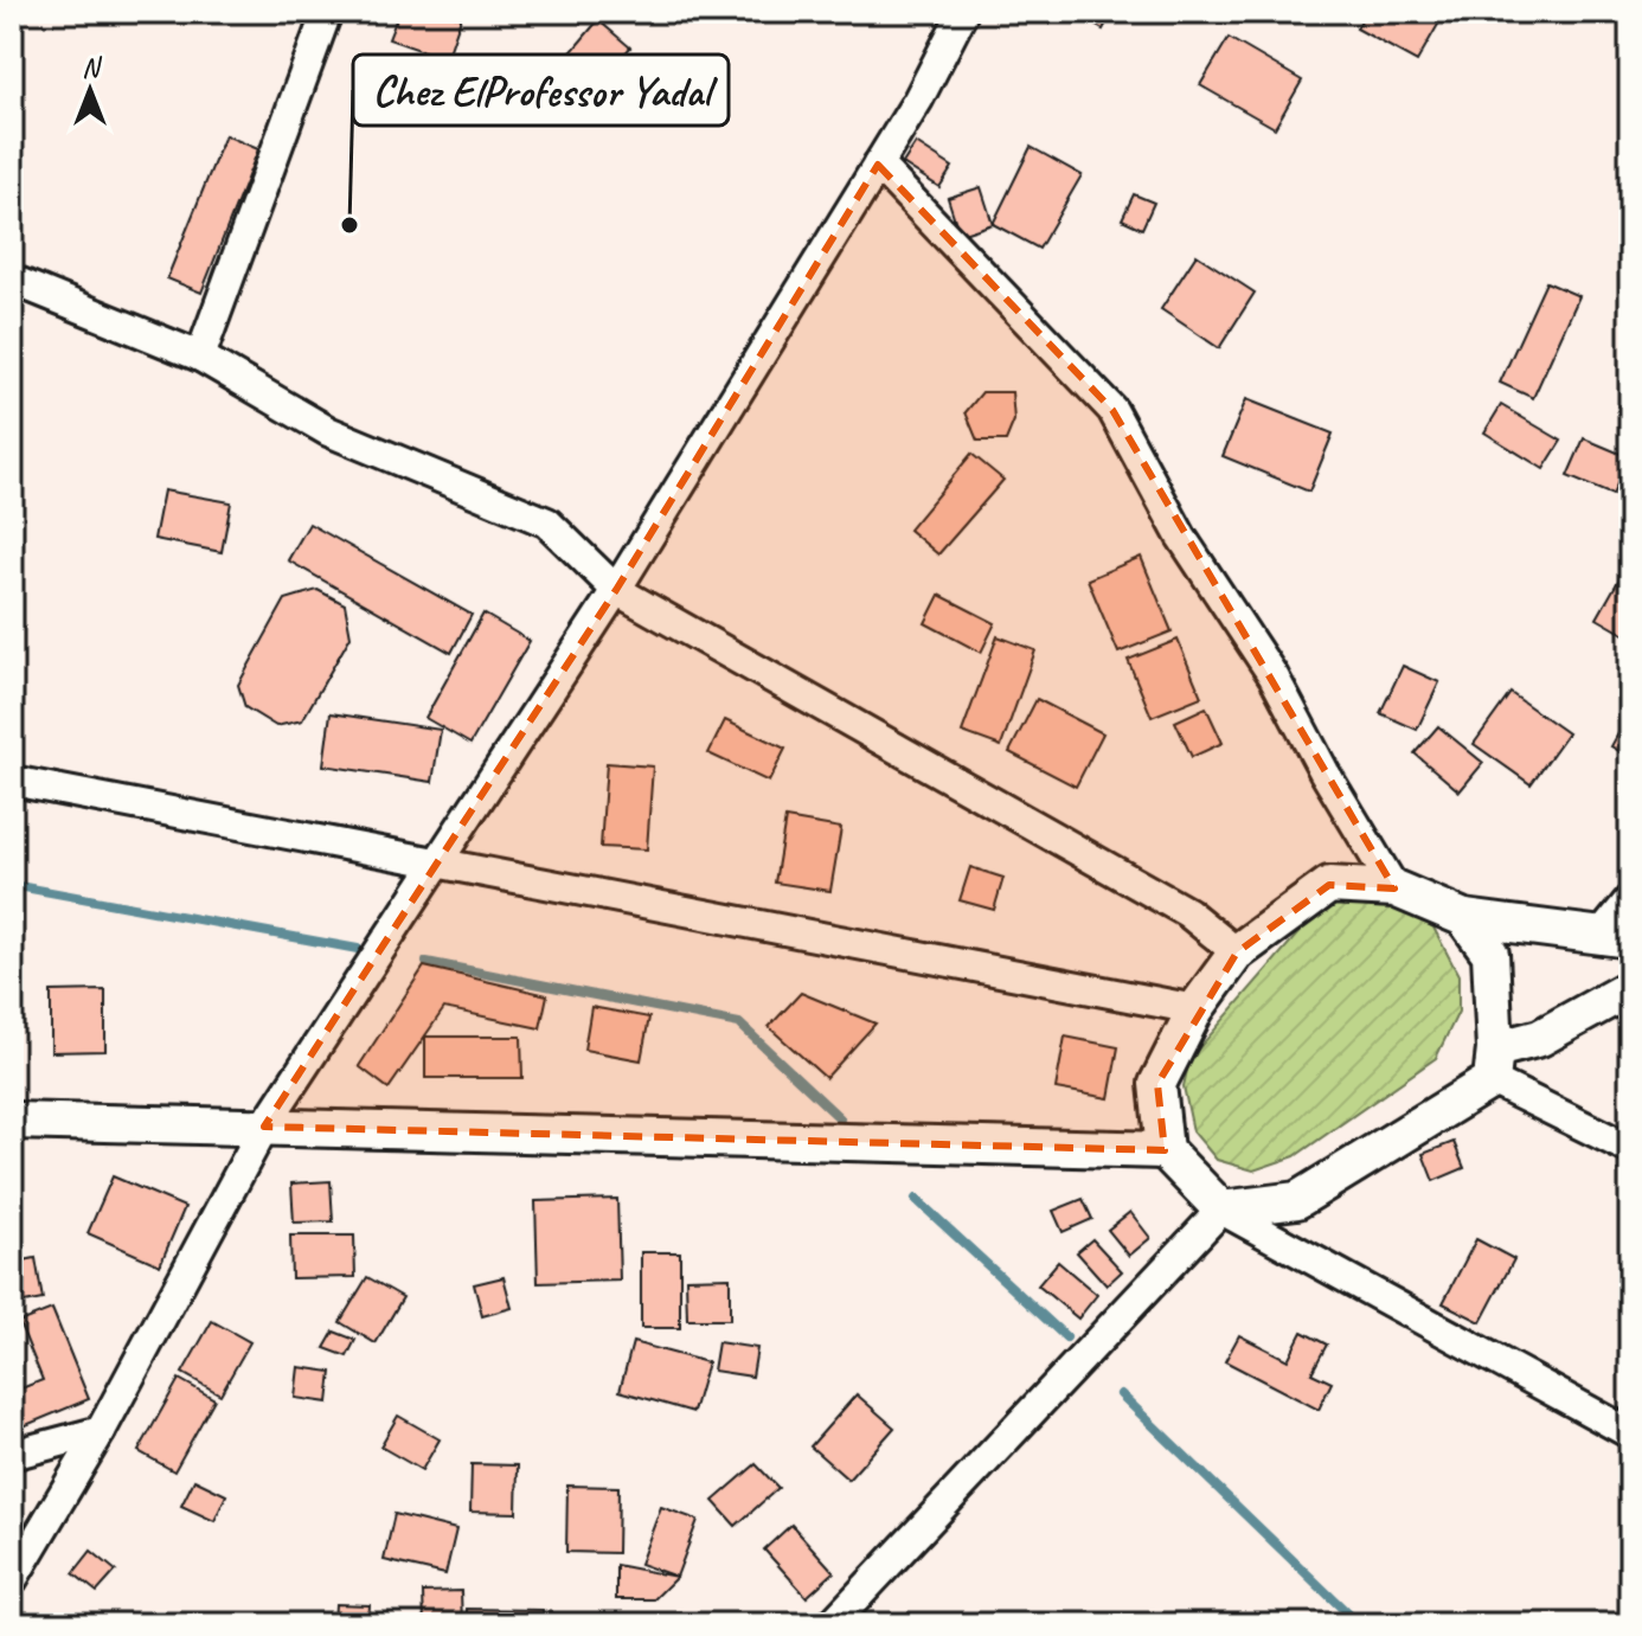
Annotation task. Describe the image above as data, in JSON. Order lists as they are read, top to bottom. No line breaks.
{"places":["Chez ElProfessor Yadal"],"north":"top"}
